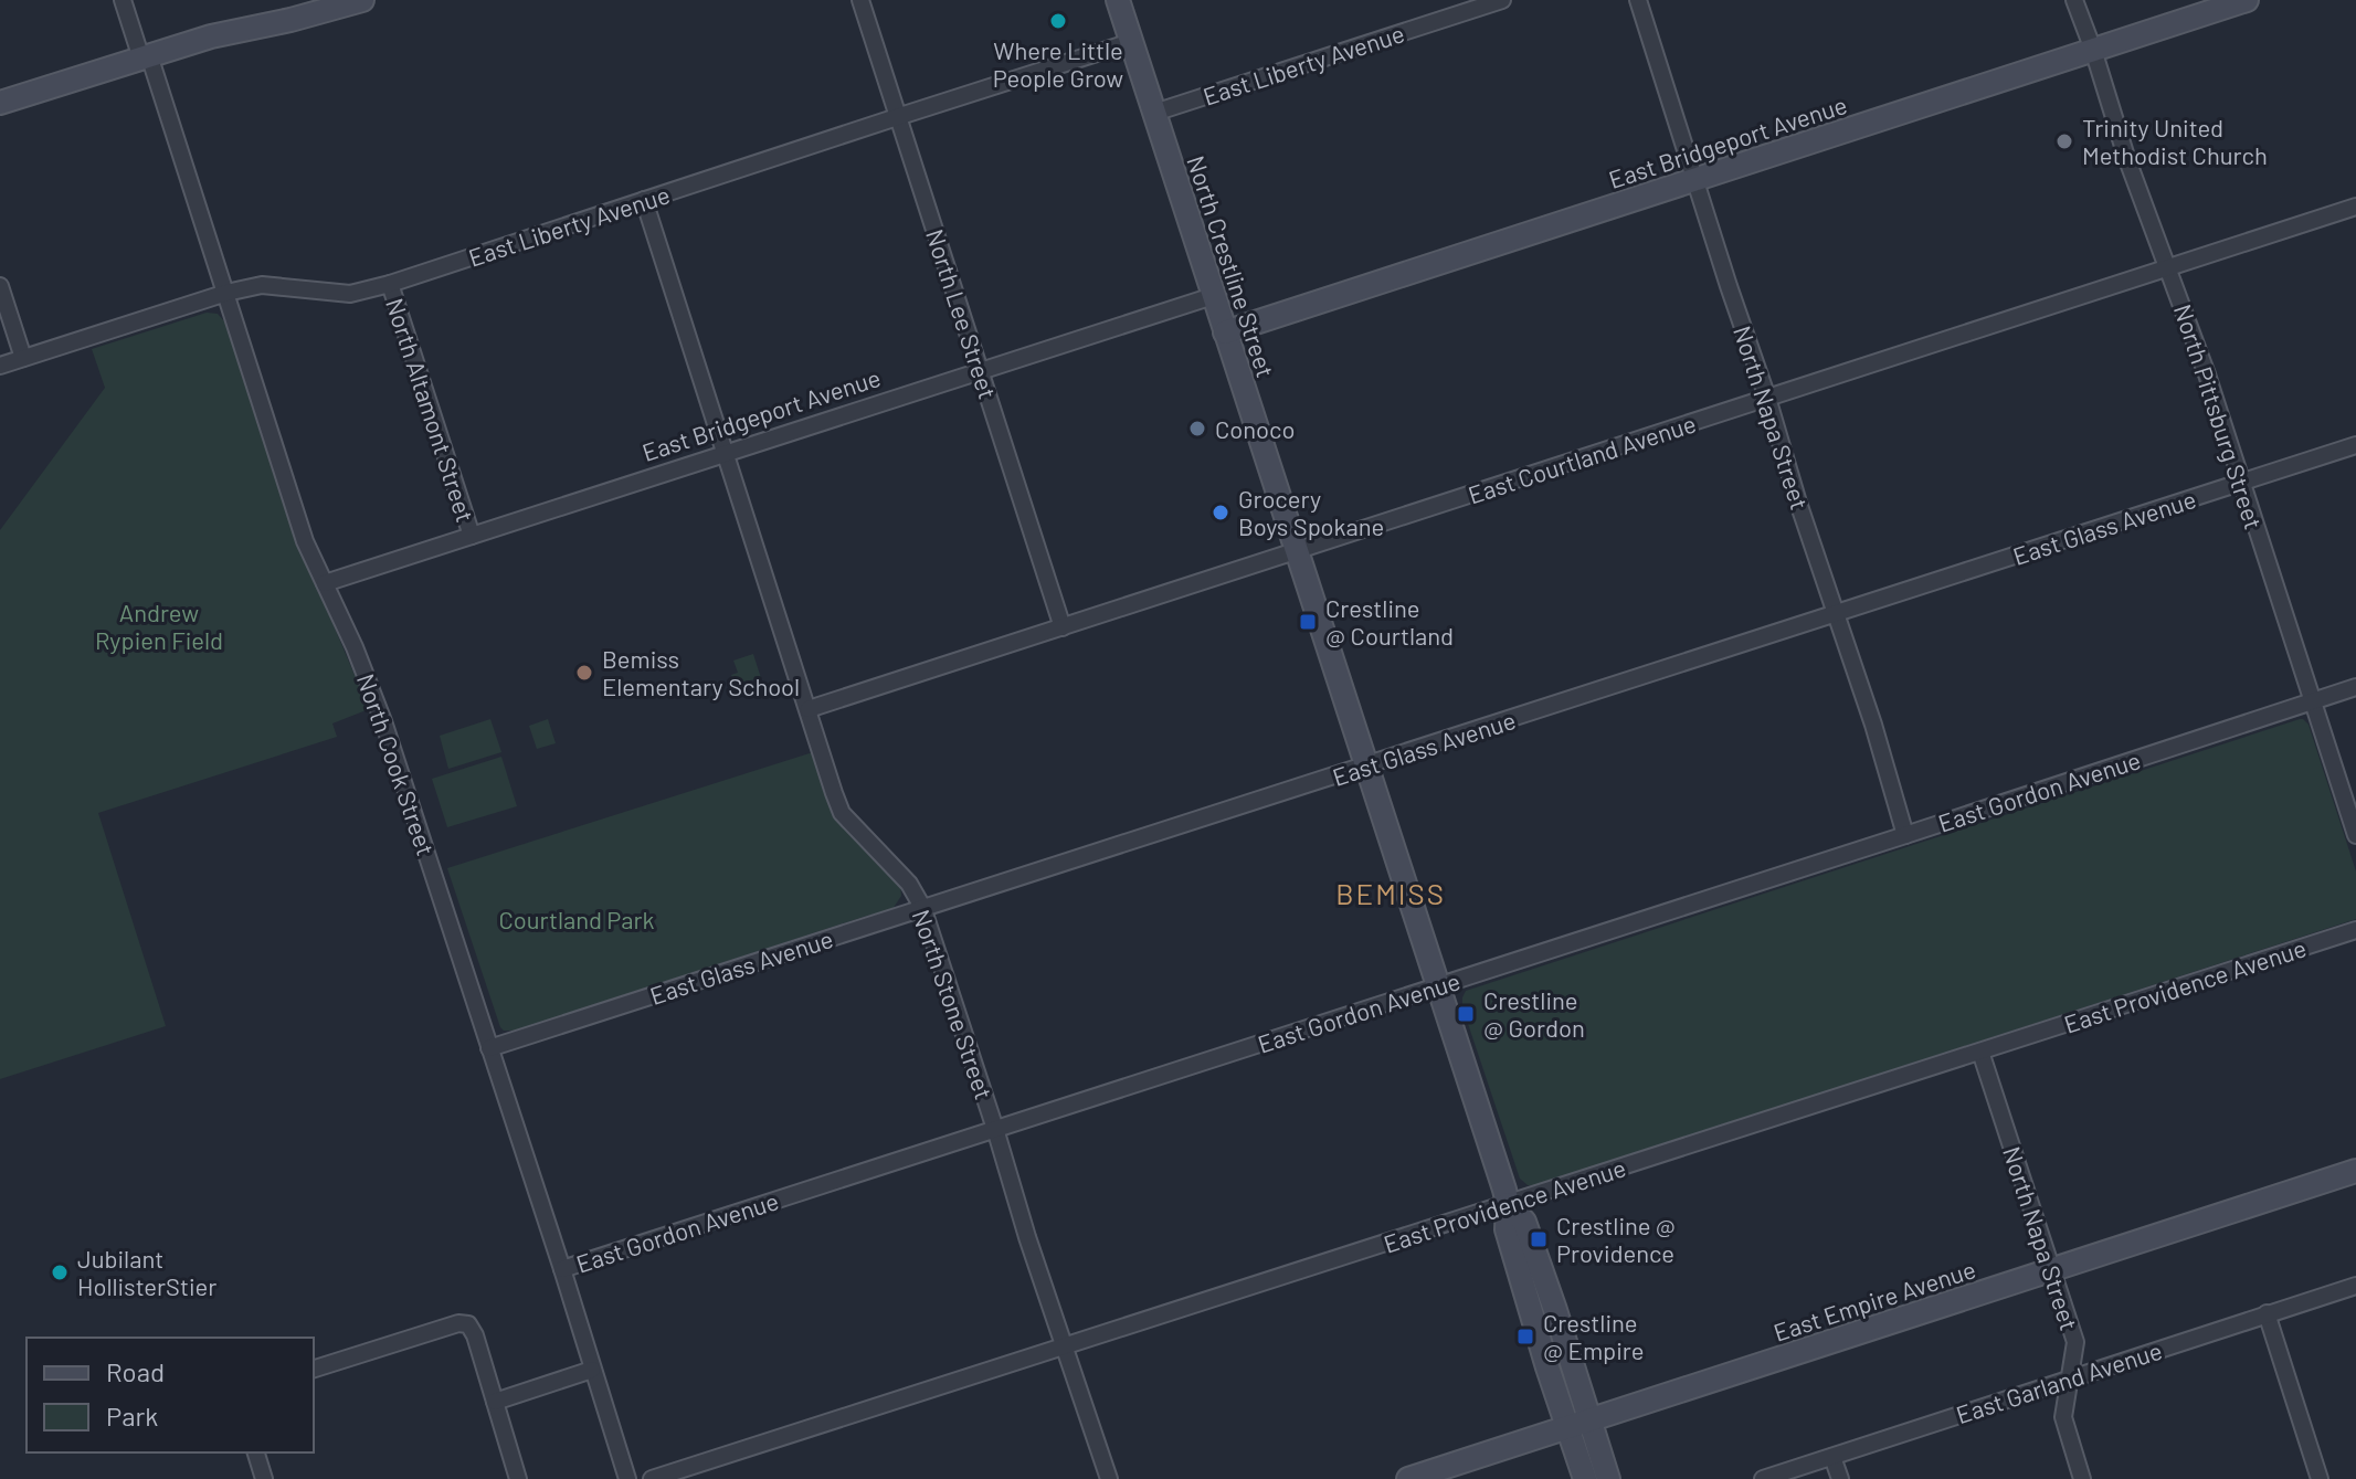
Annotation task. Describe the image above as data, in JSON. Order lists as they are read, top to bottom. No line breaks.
{"streets":{"main road":["East Bridgeport Avenue","North Crestline Street","East Empire Avenue"],"street":["East Liberty Avenue","North Lee Street","North Altamont Street","North Pittsburg Street","North Napa Street","East Courtland Avenue","East Glass Avenue","North Cook Street","East Gordon Avenue","East Providence Avenue","North Stone Street","East Garland Avenue"]},"crossings":[["East Liberty Avenue","North Crestline Street"],["East Liberty Avenue","North Lee Street"],["East Liberty Avenue","North Altamont Street"],["East Liberty Avenue","North Cook Street"],["East Liberty Avenue","North Stone Street"],["East Bridgeport Avenue","North Crestline Street"],["East Bridgeport Avenue","North Lee Street"],["East Bridgeport Avenue","North Altamont Street"],["East Bridgeport Avenue","North Pittsburg Street"],["East Bridgeport Avenue","North Napa Street"],["East Bridgeport Avenue","North Cook Street"],["East Bridgeport Avenue","North Stone Street"],["North Crestline Street","East Courtland Avenue"],["North Crestline Street","East Glass Avenue"],["North Crestline Street","East Gordon Avenue"],["North Crestline Street","East Providence Avenue"],["North Crestline Street","East Empire Avenue"],["North Lee Street","East Courtland Avenue"],["North Pittsburg Street","East Courtland Avenue"],["North Pittsburg Street","East Glass Avenue"],["North Pittsburg Street","East Gordon Avenue"],["North Napa Street","East Courtland Avenue"],["North Napa Street","East Glass Avenue"],["North Napa Street","East Gordon Avenue"],["North Napa Street","East Providence Avenue"],["North Napa Street","East Empire Avenue"],["North Napa Street","East Garland Avenue"],["East Courtland Avenue","North Stone Street"],["East Glass Avenue","North Cook Street"],["East Glass Avenue","North Stone Street"],["North Cook Street","East Gordon Avenue"],["East Gordon Avenue","North Stone Street"],["East Providence Avenue","North Stone Street"]],"districts":["BEMISS"],"parks":["Andrew Rypien Field","Courtland Park"],"places":{"other":["Where Little People Grow","Trinity United Methodist Church","Conoco","Grocery Boys Spokane","Bemiss Elementary School","Jubilant HollisterStier"],"transit":["Crestline @ Courtland","Crestline @ Gordon","Crestline @ Providence","Crestline @ Empire"]},"legend":["Road","Park"]}
